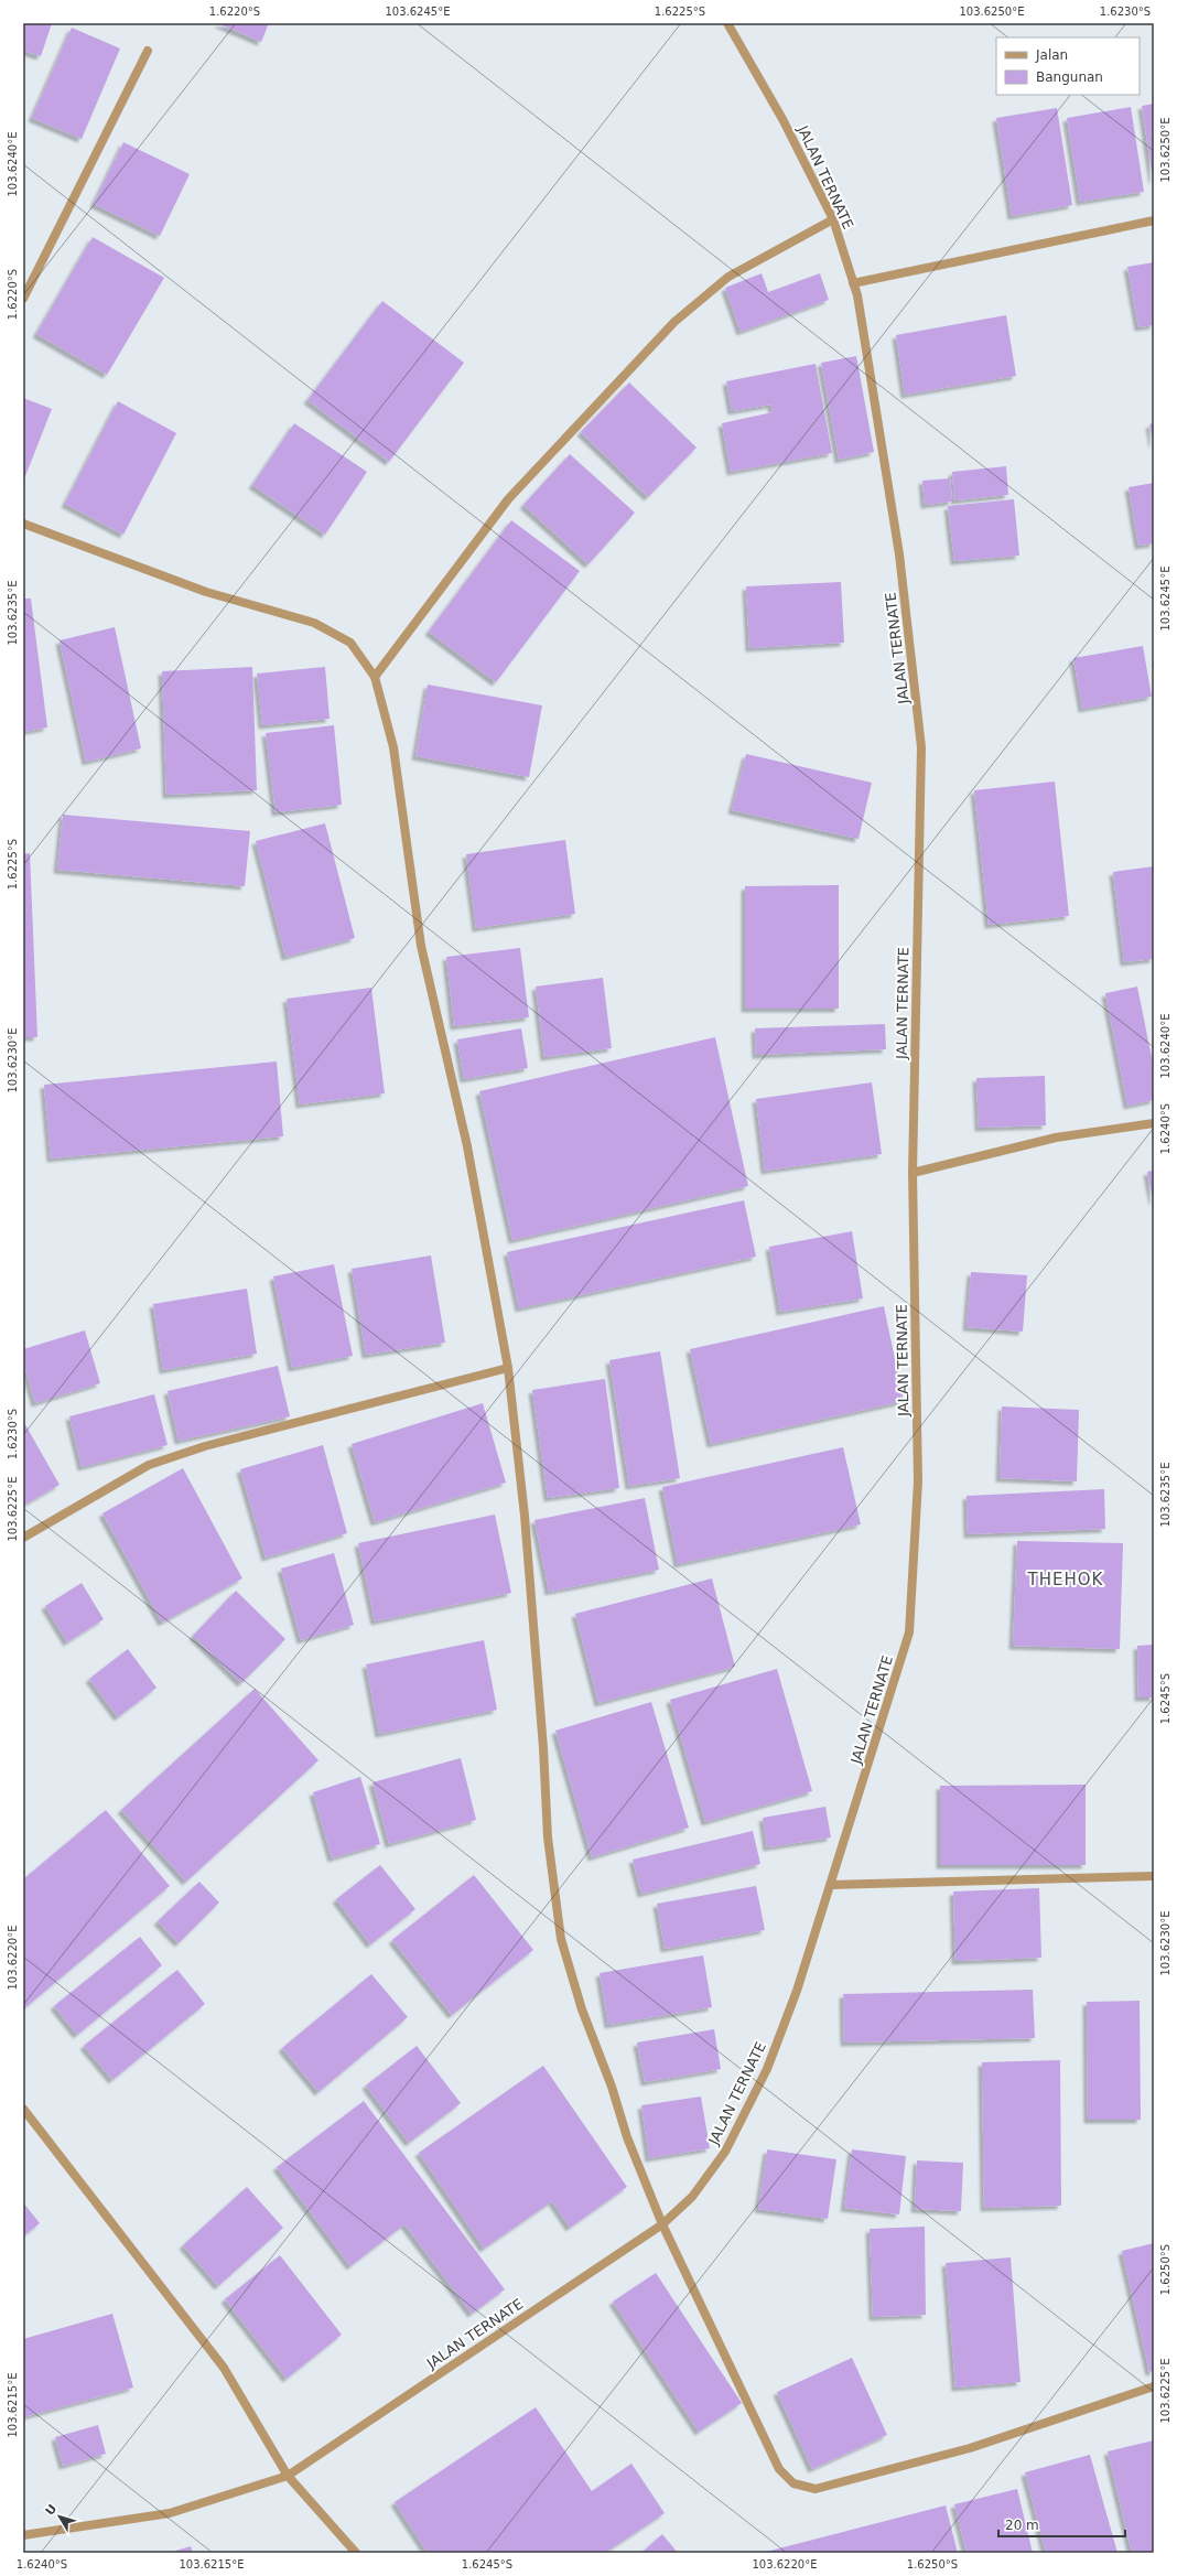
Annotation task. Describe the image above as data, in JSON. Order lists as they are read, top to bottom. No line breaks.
{"streets":{"street":["JALAN TERNATE"]},"districts":["THEHOK"],"legend":["Jalan","Bangunan"],"scale_bar":"20 m","north":"top left","coordinates":["1.6220°S","103.6245°E","1.6225°S","103.6250°E","1.6230°S","103.6240°E","103.6235°E","103.6230°E","1.6240°S","103.6225°E","1.6245°S","103.6220°E","1.6250°S","103.6215°E"]}
